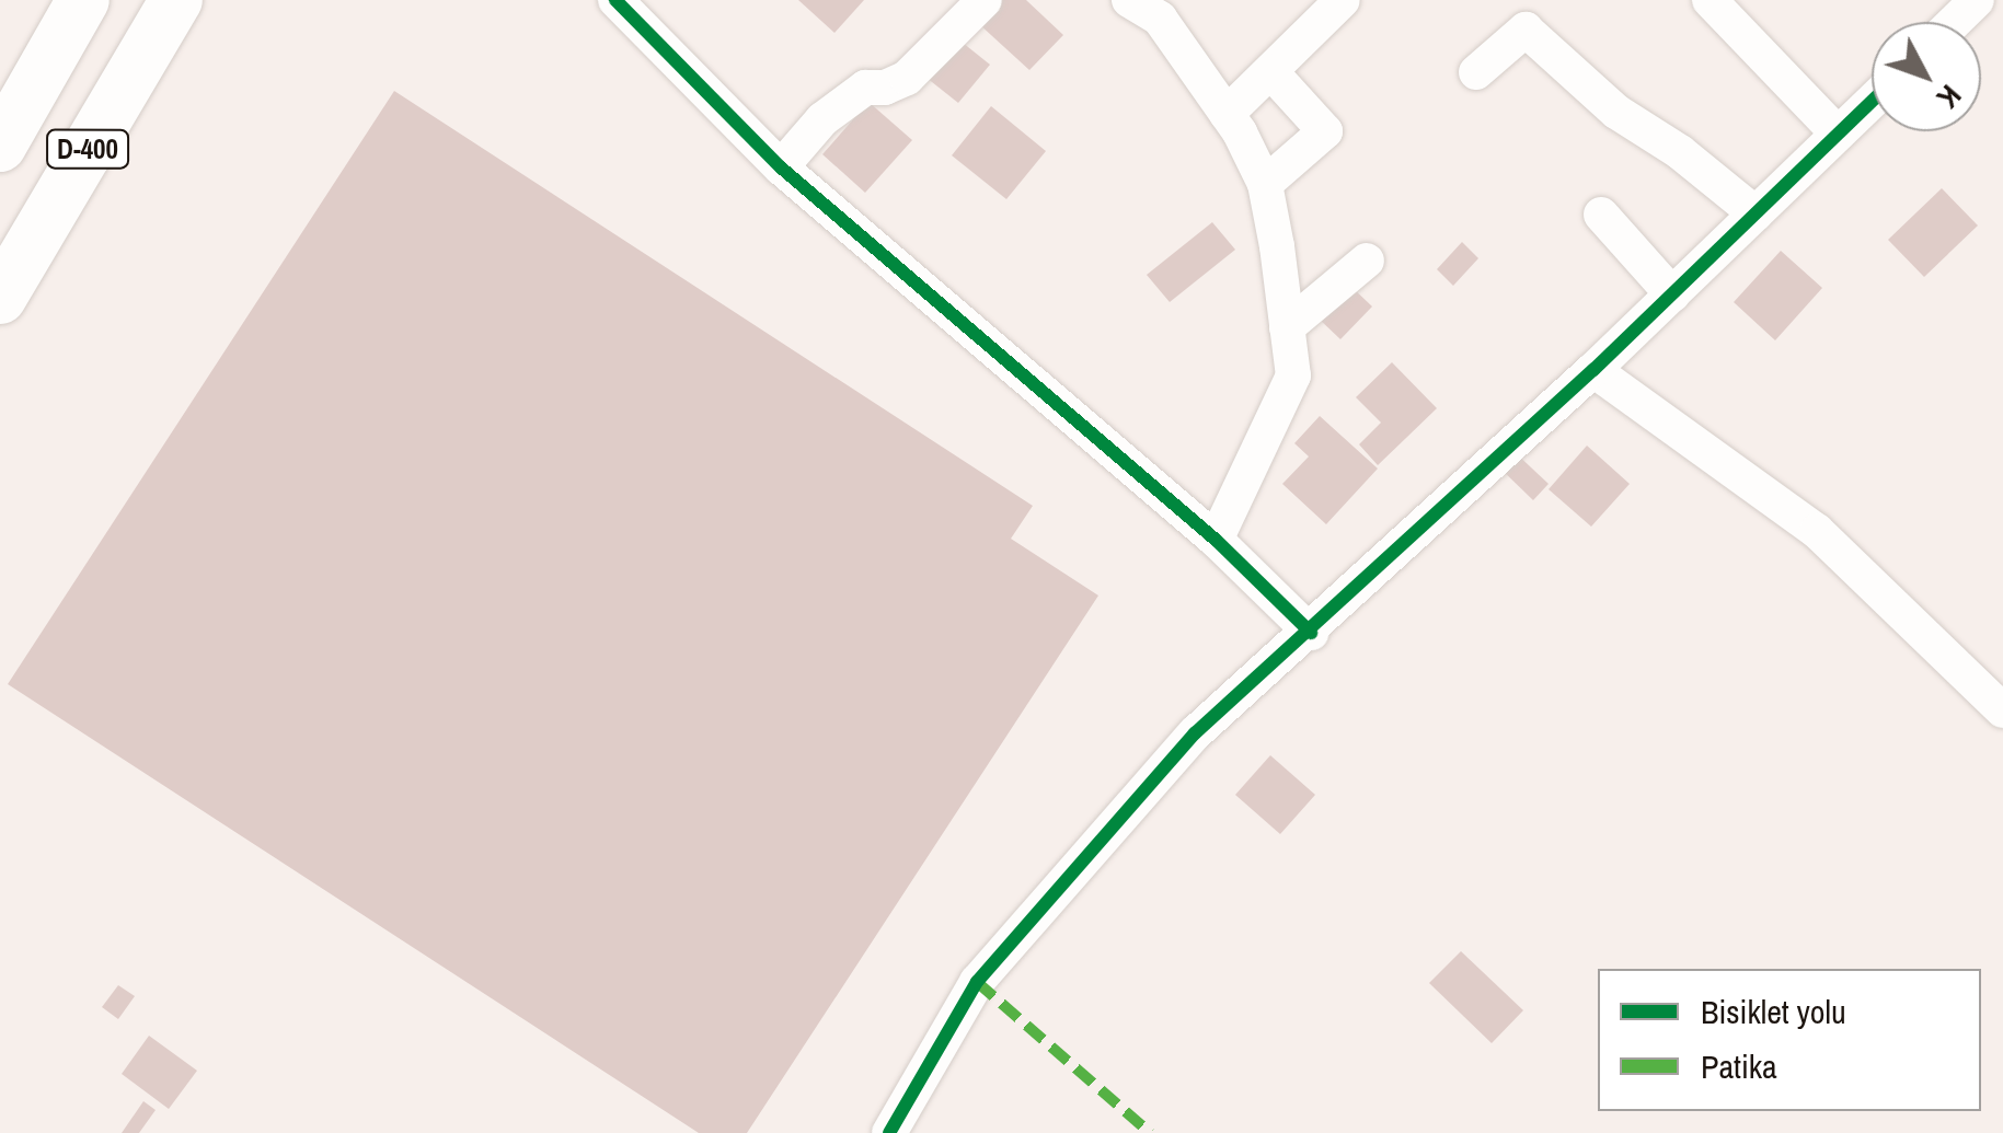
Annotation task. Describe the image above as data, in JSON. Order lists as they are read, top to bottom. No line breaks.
{"streets":{"highway":["D-400"]},"legend":["Bisiklet yolu","Patika"],"north":"bottom right"}
